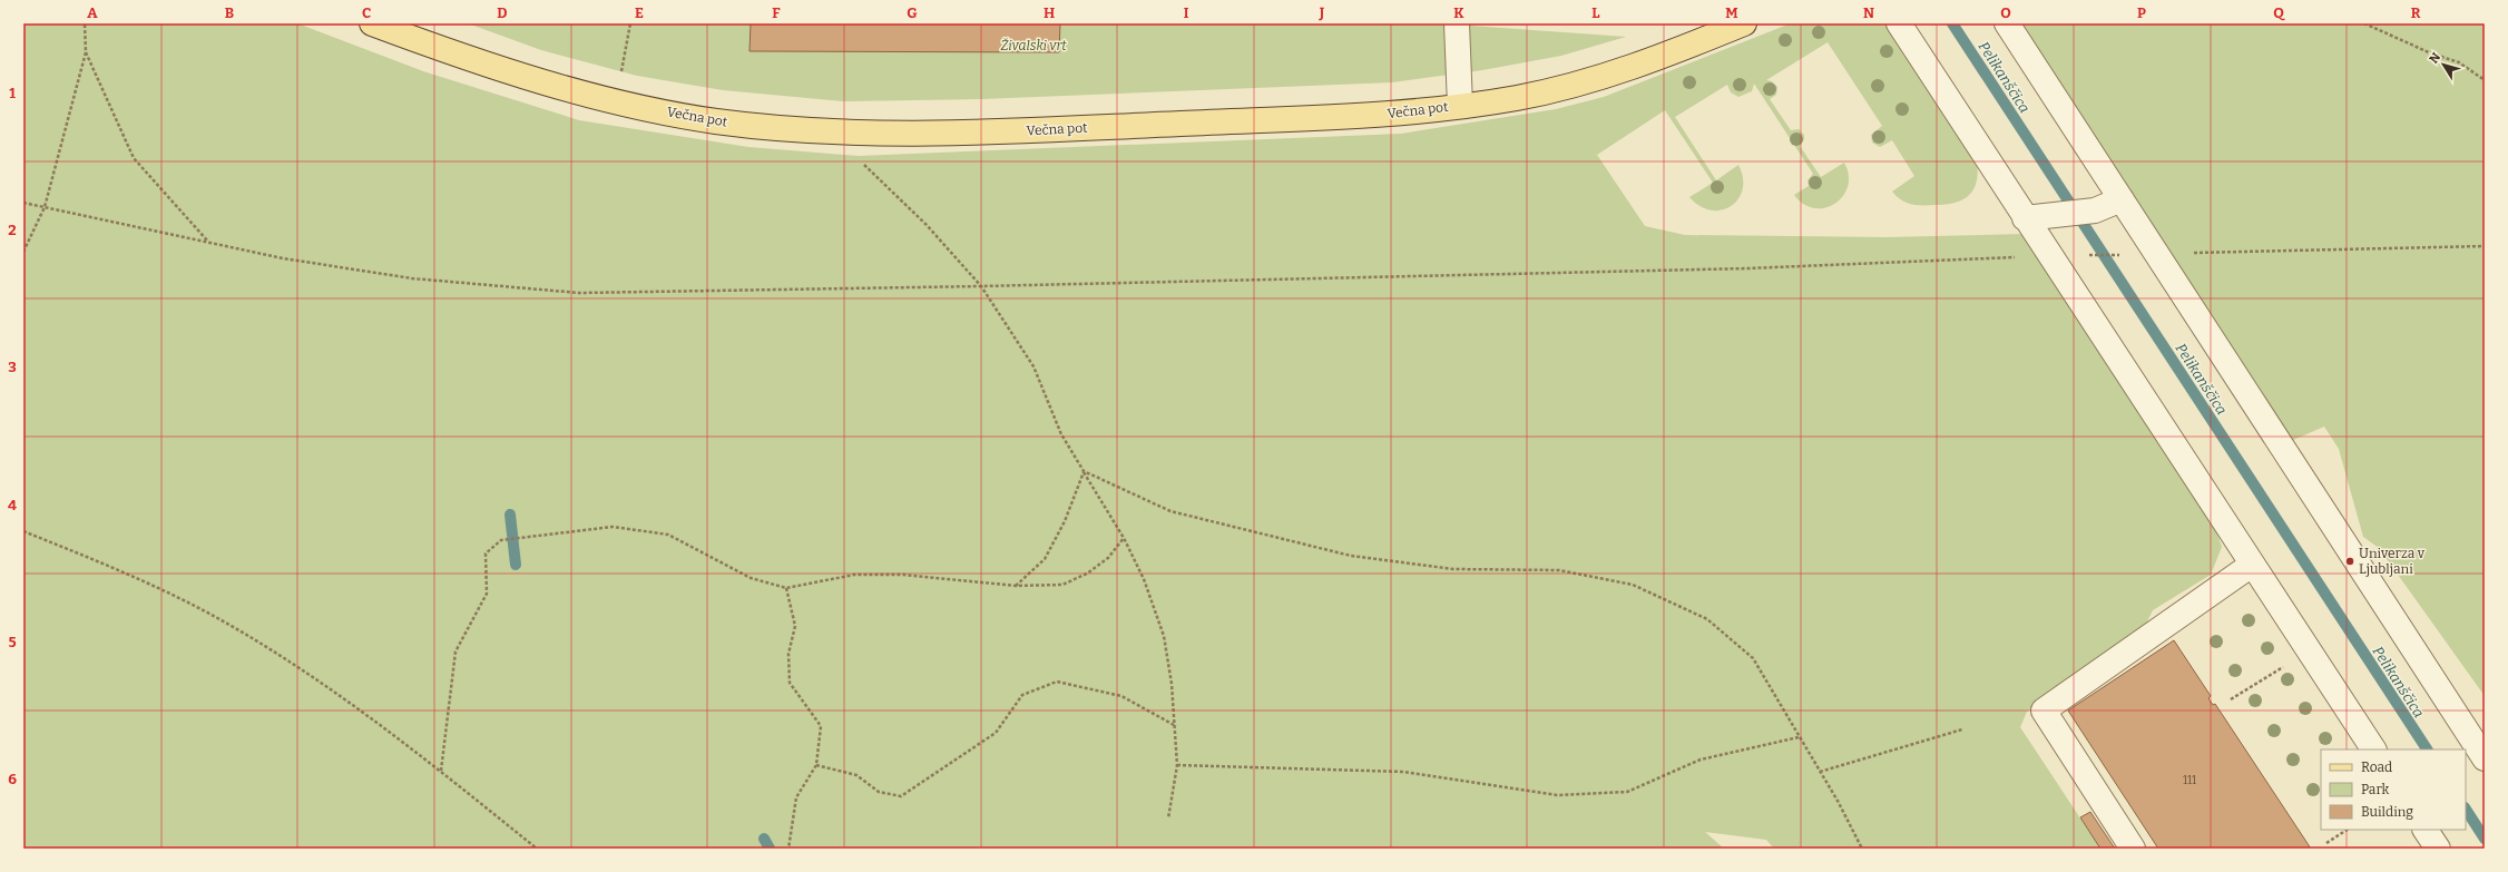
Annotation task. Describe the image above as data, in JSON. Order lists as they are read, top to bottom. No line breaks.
{"streets":{"main road":["Večna pot"]},"water":["Pelikanščica"],"parks":["Živalski vrt"],"places":["Univerza v Ljubljani"],"house_numbers":["111"],"legend":["Road","Park","Building"],"north":"top left","grid":{"columns":["A","B","C","D","E","F","G","H","I","J","K","L","M","N","O","P","Q","R"],"rows":["1","2","3","4","5","6"]}}
